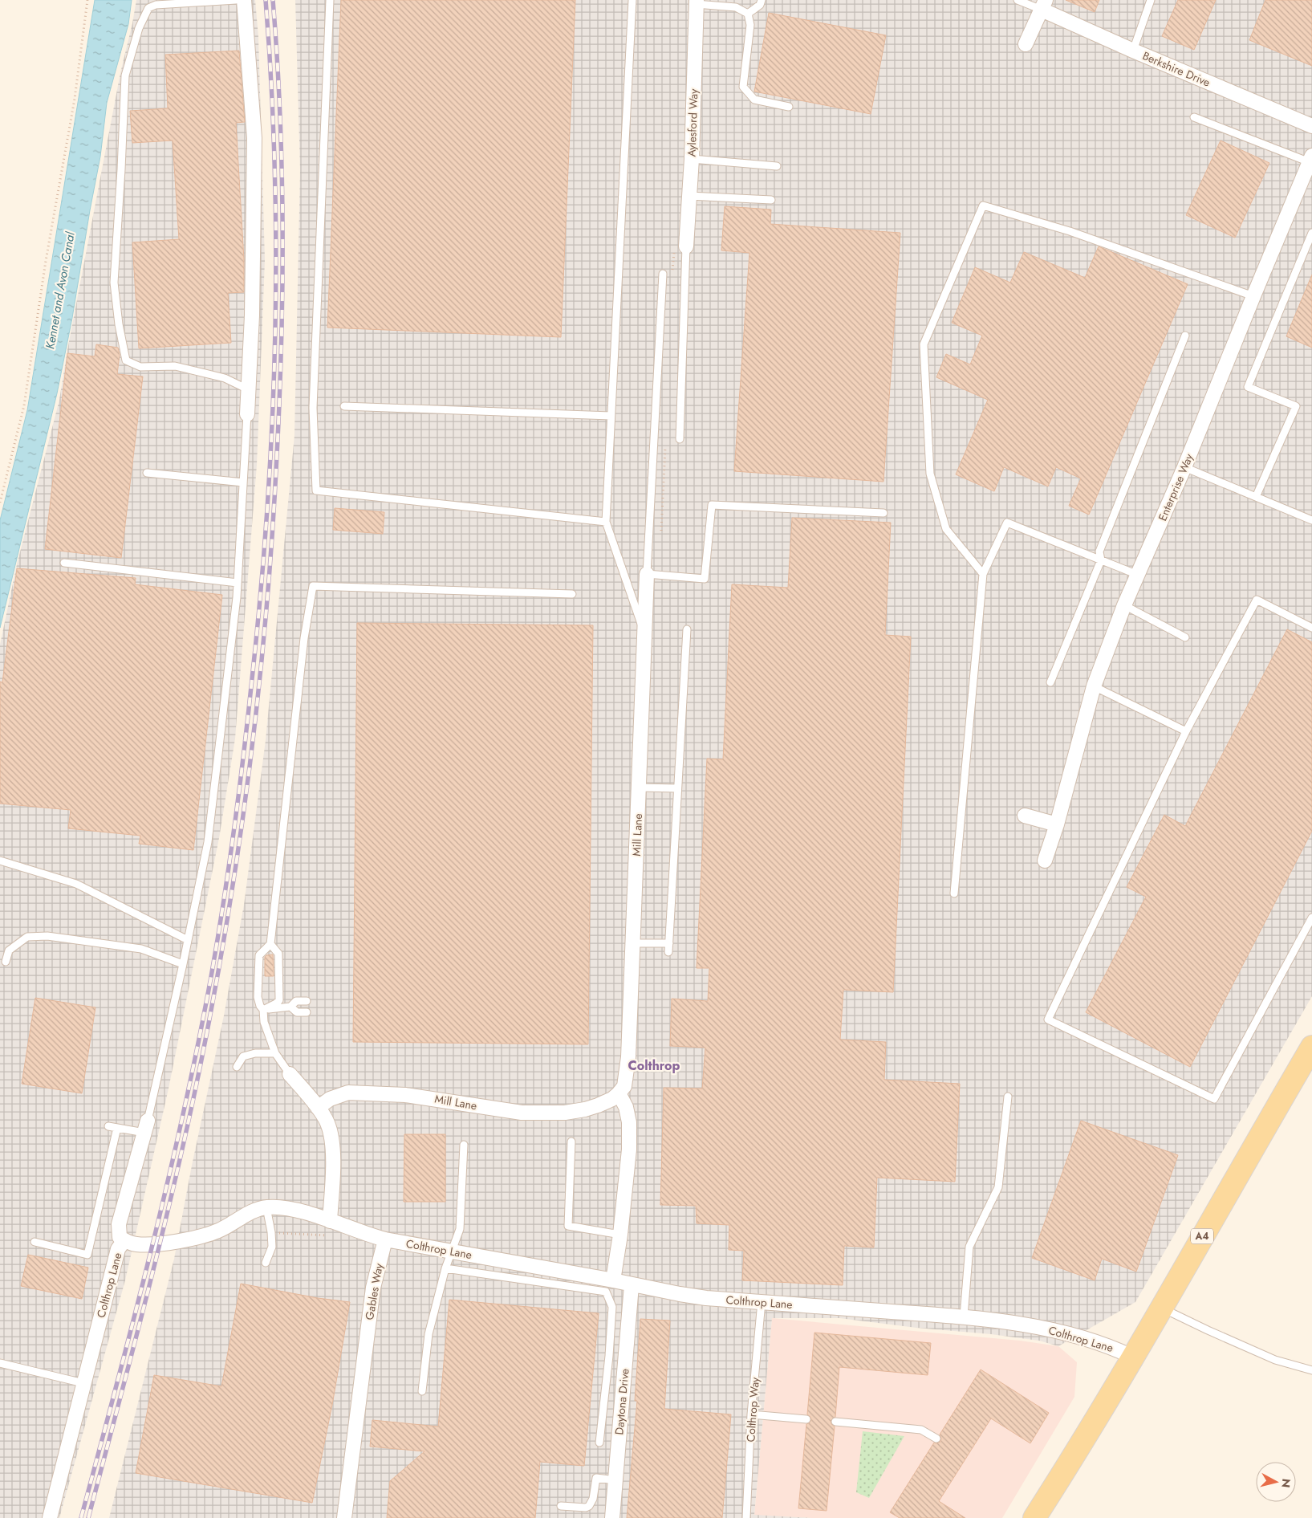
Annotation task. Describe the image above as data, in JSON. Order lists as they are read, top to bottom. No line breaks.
{"streets":{"main road":["A4"],"street":["Berkshire Drive","Aylesford Way","Enterprise Way","Mill Lane","Colthrop Lane","Gables Way","Daytona Drive"],"lane":["Colthrop Way"]},"crossings":[["A4","Colthrop Lane"],["Colthrop Lane","Gables Way"],["Colthrop Lane","Daytona Drive"],["Colthrop Lane","Colthrop Way"]],"districts":["Colthrop"],"water":["Kennet and Avon Canal"],"north":"right"}
